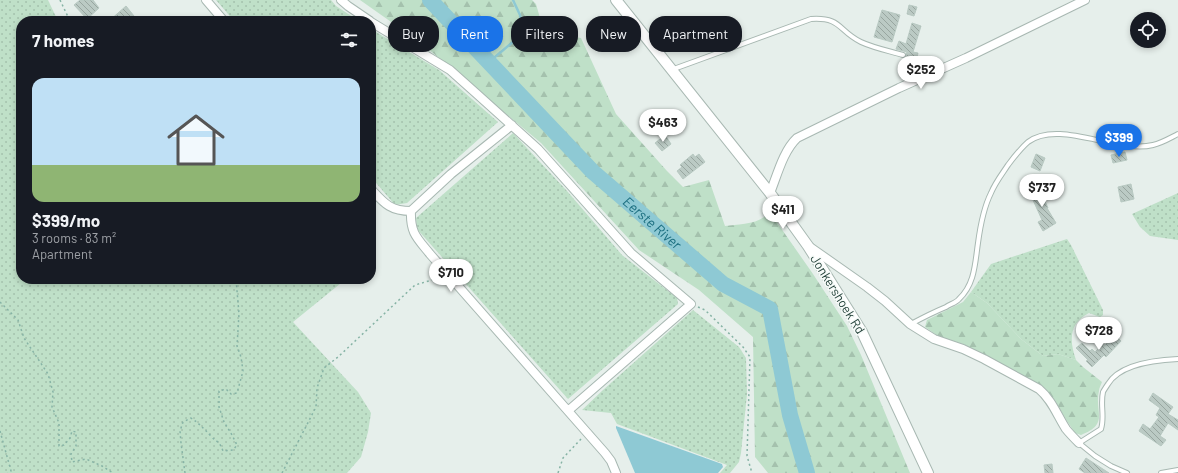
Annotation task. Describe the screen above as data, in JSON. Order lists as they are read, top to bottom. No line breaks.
{"streets":{"street":["Jonkershoek Rd"]},"water":["Eerste River"],"page":{"chip":["Buy","Rent","Filters","New","Apartment"],"heading":"7 homes","price":["$252","$463","$399","$737","$411","$710","$728"],"list":[{"name":"$399/mo","note":"3 rooms · 83 m² · Apartment"}]}}
